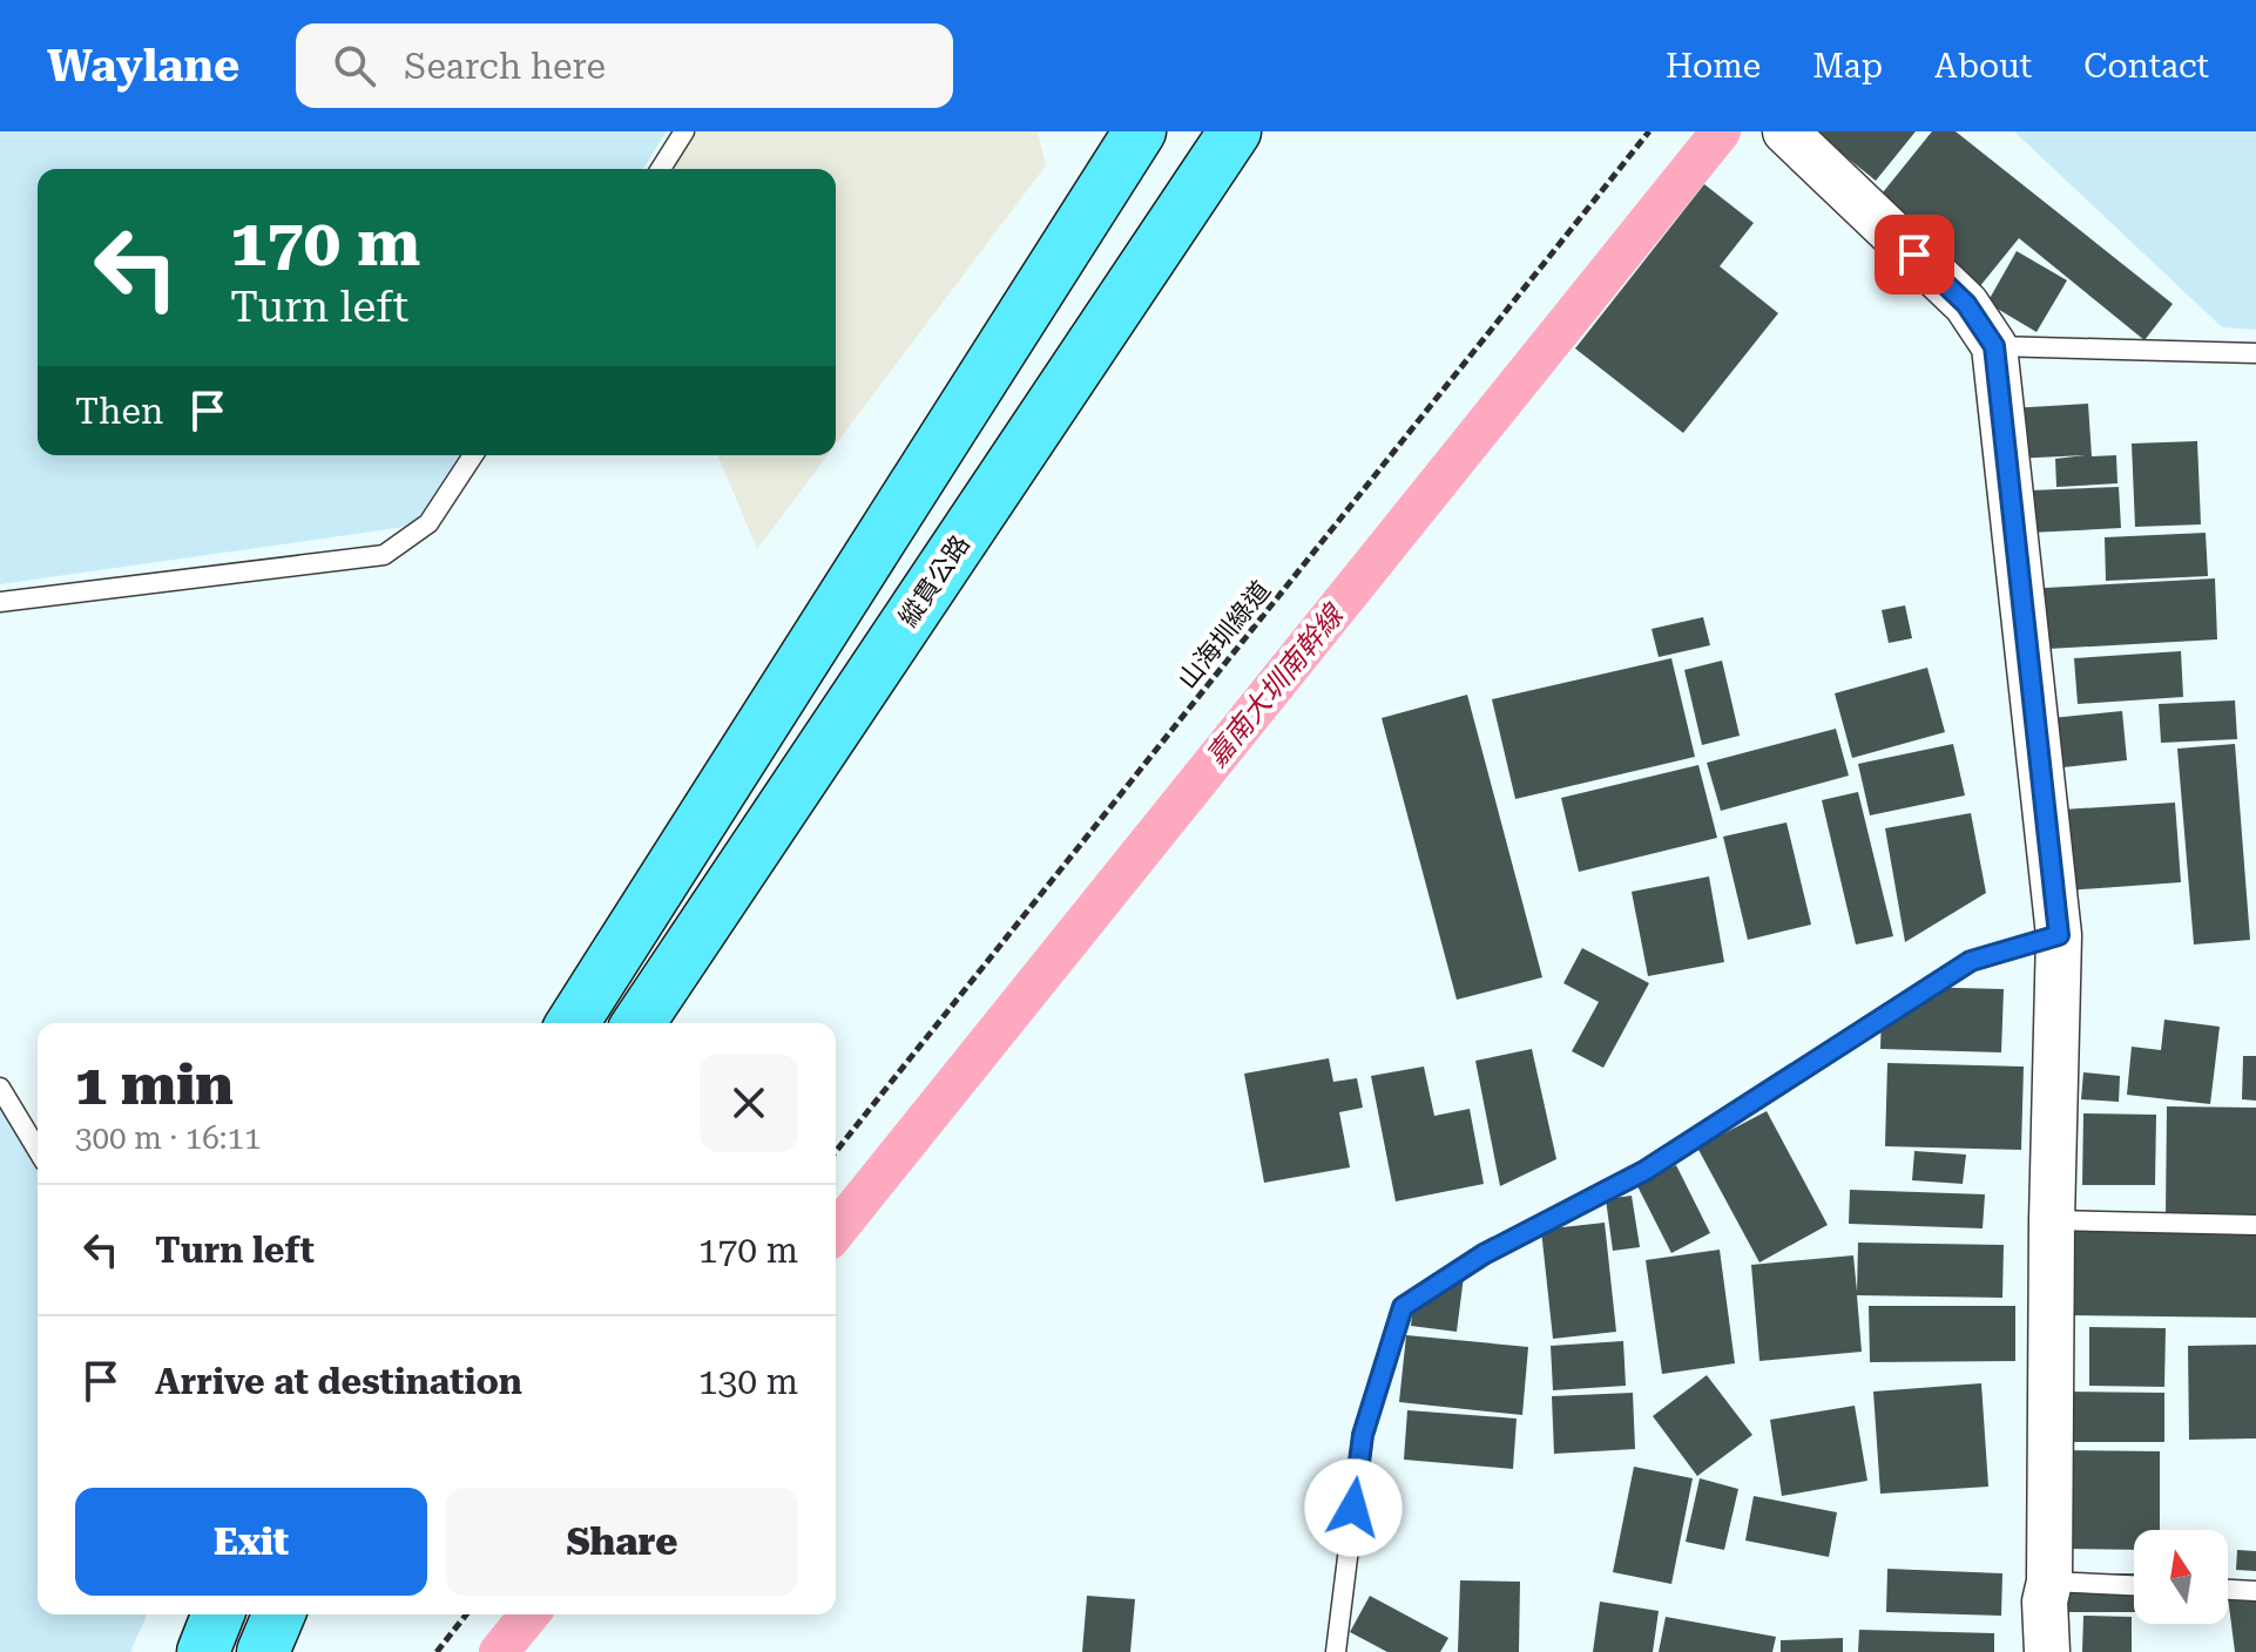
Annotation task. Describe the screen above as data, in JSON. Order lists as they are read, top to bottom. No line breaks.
{"streets":{"main road":["縱貫公路"],"path":["山海圳綠道"]},"water":["嘉南大圳南幹線"],"north":"top","page":{"header":"Waylane","search":"Search here","nav":["Home","Map","About","Contact"],"turn":["170 m","Turn left"],"then":"Then","heading":["1 min","300 m · 16:11"],"list":[{"name":"Turn left","value":"170 m"},{"name":"Arrive at destination","value":"130 m"}],"buttons":["Exit","Share"]}}
